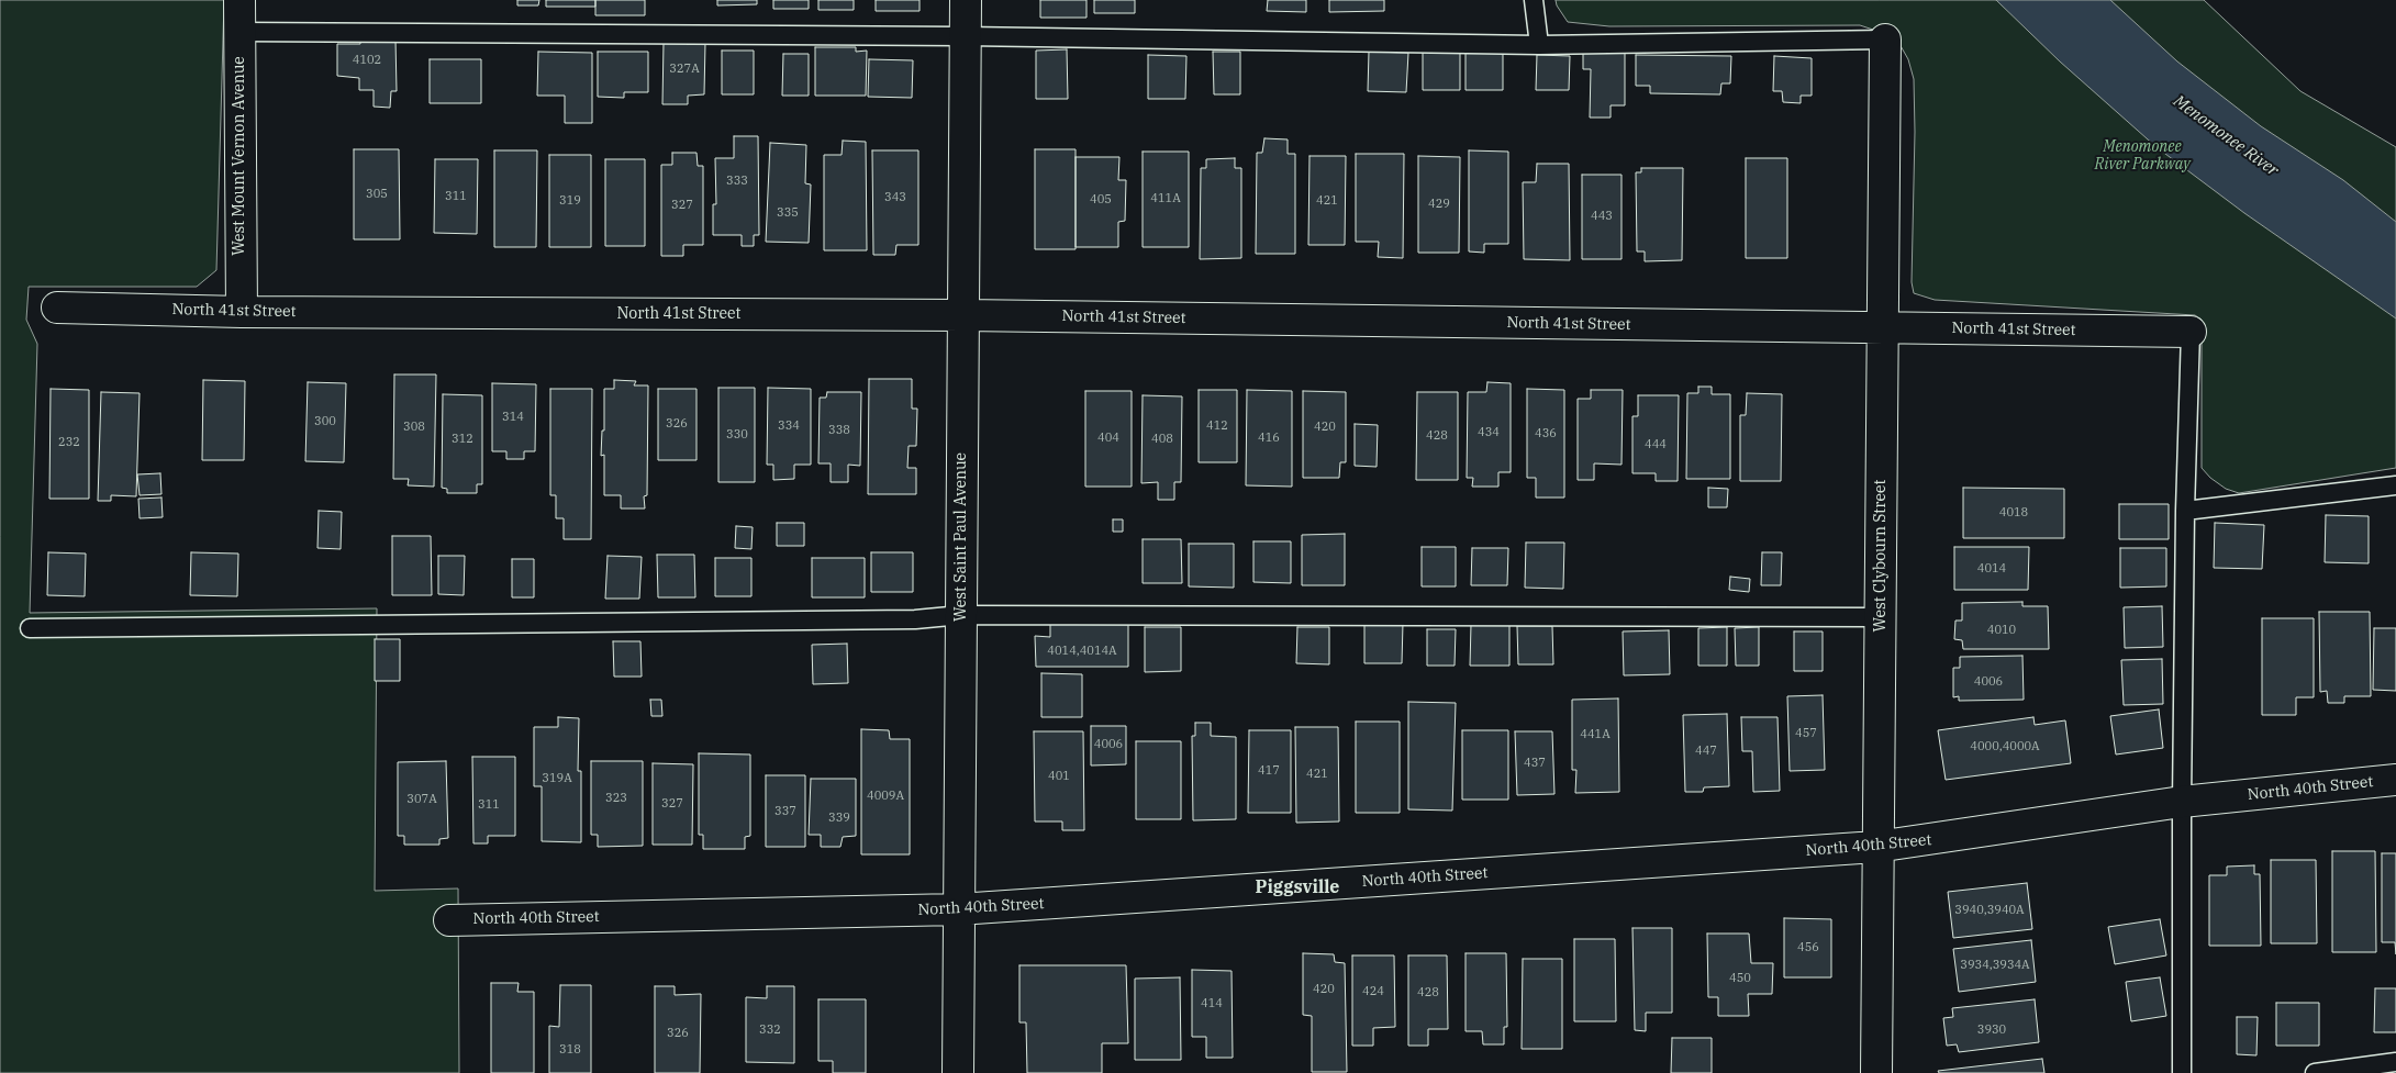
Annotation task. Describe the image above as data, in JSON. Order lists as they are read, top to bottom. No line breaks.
{"streets":{"street":["West Mount Vernon Avenue","North 41st Street","West Saint Paul Avenue","West Clybourn Street","North 40th Street"]},"crossings":[["West Mount Vernon Avenue","North 41st Street"],["North 41st Street","West Saint Paul Avenue"],["North 41st Street","West Clybourn Street"],["West Saint Paul Avenue","North 40th Street"],["West Clybourn Street","North 40th Street"]],"districts":["Piggsville"],"water":["Menomonee River"],"parks":["Menomonee River Parkway"],"house_numbers":["4102","327A","333","305","311","343","411A","405","319","421","429","327","335","443","314","300","326","334","412","308","420","338","434","436","330","428","404","416","312","408","232","444","4018","4014","4010","4014,4014A","4006","457","441A","4006","4000,4000A","447","437","417","421","401","319A","4009A","323","307A","327","311","337","339","3940,3940A","456","3934,3934A","450","420","424","428","414","332","3930","326","318"]}
